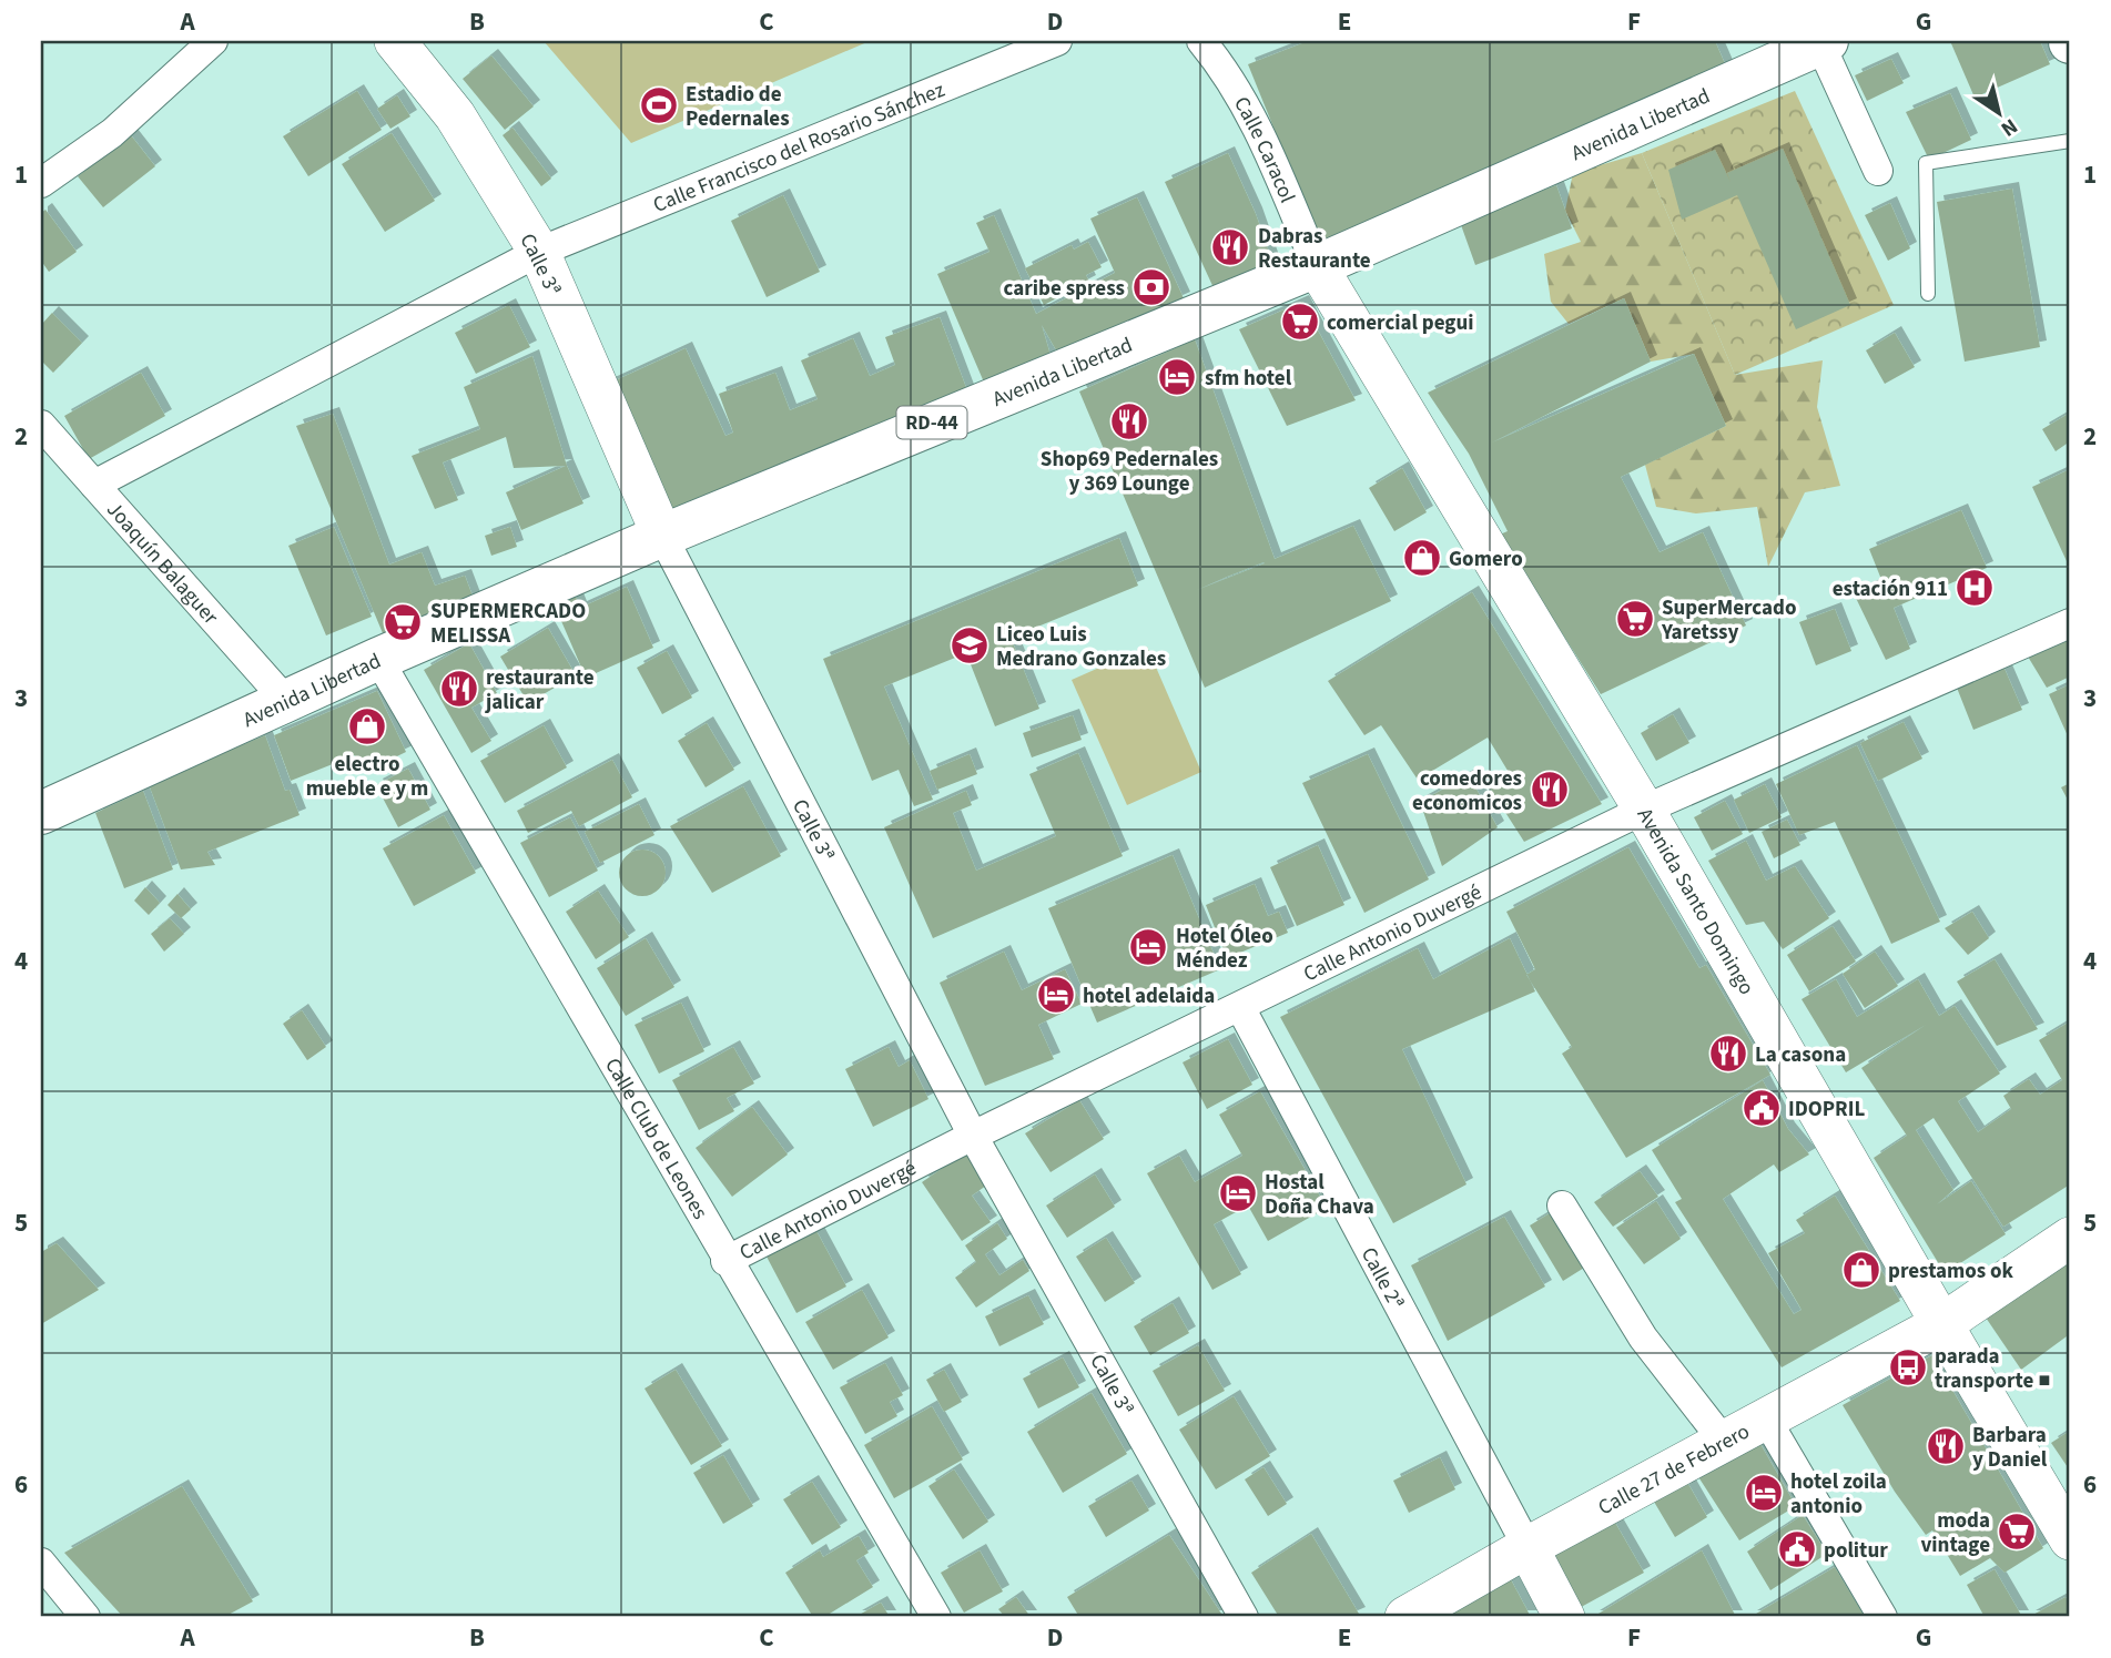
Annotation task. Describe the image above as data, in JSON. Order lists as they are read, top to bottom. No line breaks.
{"streets":{"main road":["Avenida Libertad","Calle 3ª","RD-44","Avenida Santo Domingo","Calle 27 de Febrero"],"street":["Calle Francisco del Rosario Sánchez","Calle Caracol","Joaquín Balaguer","Calle Antonio Duvergé","Calle Club de Leones","Calle 2ª"]},"crossings":[["Avenida Libertad","Calle Caracol"],["Avenida Libertad","Calle 3ª"],["Avenida Libertad","Joaquín Balaguer"],["Avenida Libertad","Avenida Santo Domingo"],["Avenida Libertad","Calle Club de Leones"],["Calle Francisco del Rosario Sánchez","Calle 3ª"],["Calle Francisco del Rosario Sánchez","Joaquín Balaguer"],["Calle Caracol","Avenida Santo Domingo"],["Calle 3ª","Calle Antonio Duvergé"],["Avenida Santo Domingo","Calle Antonio Duvergé"],["Avenida Santo Domingo","Calle 27 de Febrero"],["Calle Antonio Duvergé","Calle Club de Leones"],["Calle Antonio Duvergé","Calle 2ª"],["Calle 2ª","Calle 27 de Febrero"]],"places":{"sports":["Estadio de Pedernales"],"restaurant":["Dabras Restaurante","Shop69 Pedernales y 369 Lounge","restaurante jalicar","comedores economicos","La casona","Barbara y Daniel"],"bank":["caribe spress"],"supermarket":["comercial pegui","SuperMercado Yaretssy","SUPERMERCADO MELISSA","moda vintage"],"hotel":["sfm hotel","Hotel Óleo Méndez","hotel adelaida","Hostal Doña Chava","hotel zoila antonio"],"shop":["Gomero","electro mueble e y m","prestamos ok"],"hospital":["estación 911"],"school or university":["Liceo Luis Medrano Gonzales"],"public building":["IDOPRIL","politur"],"bus stop":["parada transporte ■"]},"north":"bottom right","grid":{"columns":["A","B","C","D","E","F","G"],"rows":["1","2","3","4","5","6"]}}
